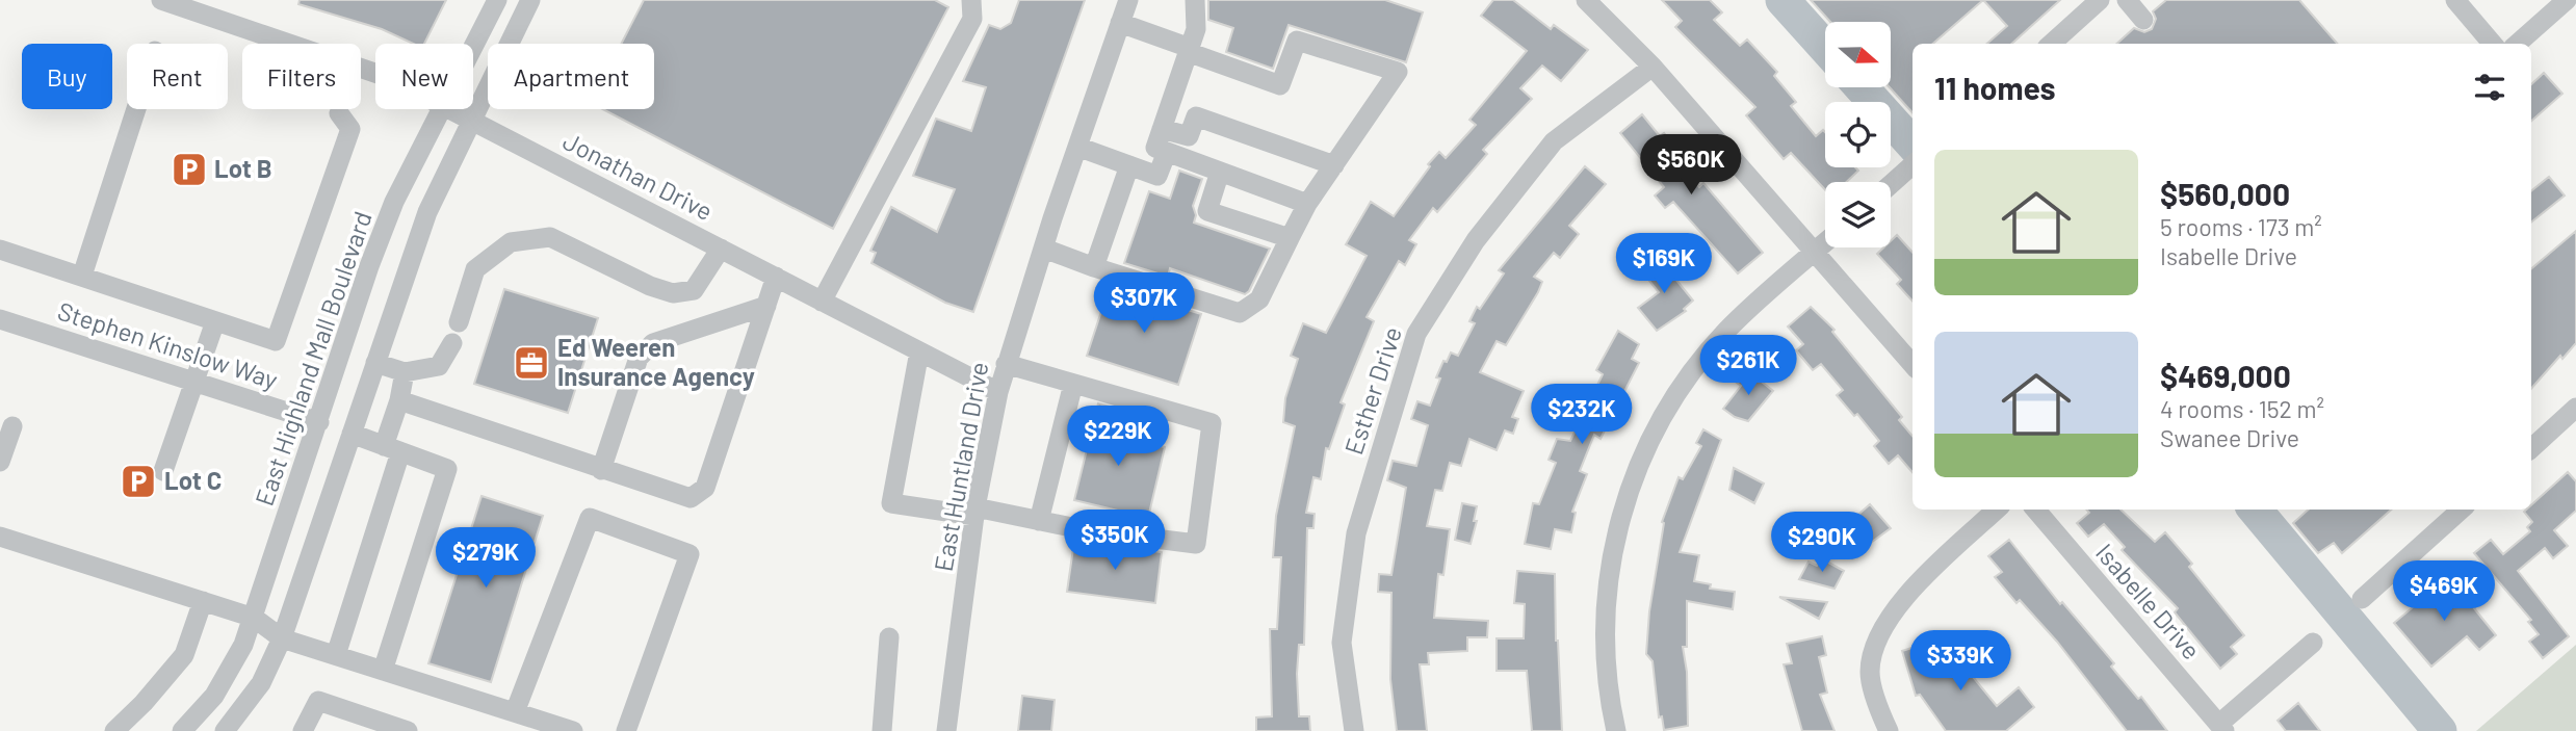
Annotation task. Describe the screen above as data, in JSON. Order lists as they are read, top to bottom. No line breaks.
{"streets":{"street":["Jonathan Drive","Stephen Kinslow Way","East Highland Mall Boulevard","Esther Drive","East Huntland Drive","Isabelle Drive"]},"crossings":[["Jonathan Drive","East Huntland Drive"],["Stephen Kinslow Way","East Highland Mall Boulevard"]],"places":{"parking":["Lot B","Lot C"],"office":["Ed Weeren Insurance Agency"]},"north":"right","page":{"chip":["Buy","Rent","Filters","New","Apartment"],"heading":"11 homes","list":[{"name":"$560,000","note":"5 rooms · 173 m² · Isabelle Drive"},{"name":"$469,000","note":"4 rooms · 152 m² · Swanee Drive"}],"price":["$560K","$169K","$307K","$261K","$232K","$229K","$350K","$290K","$279K","$469K","$339K"]}}
